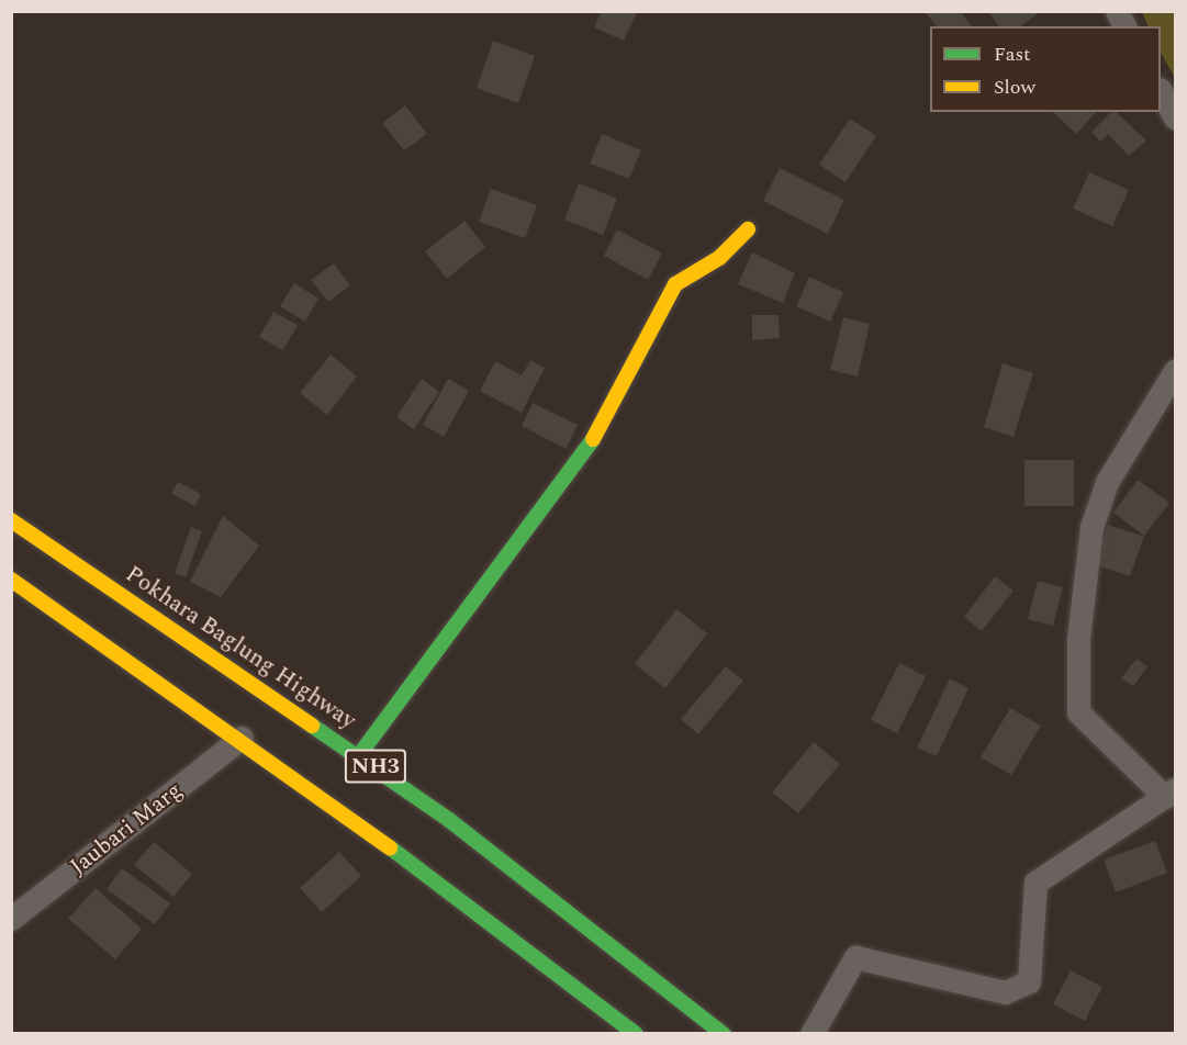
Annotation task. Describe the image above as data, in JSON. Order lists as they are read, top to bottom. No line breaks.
{"streets":{"main road":["Pokhara Baglung Highway","NH3"],"street":["Jaubari Marg"]},"legend":["Fast","Slow"]}
